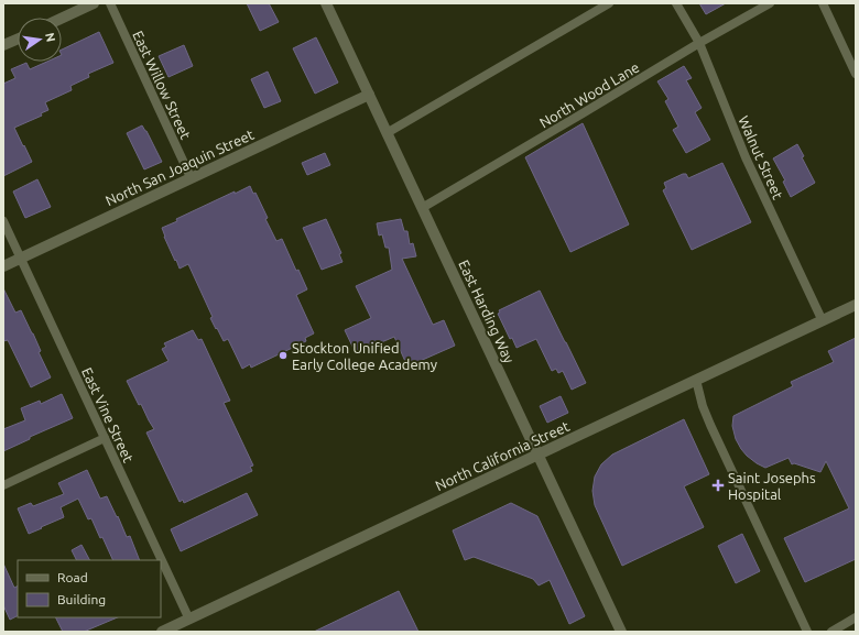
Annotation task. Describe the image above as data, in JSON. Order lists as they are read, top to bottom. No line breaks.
{"streets":{"street":["East Willow Street","North Wood Lane","Walnut Street","North San Joaquin Street","East Harding Way","East Vine Street","North California Street"]},"crossings":[["East Willow Street","North San Joaquin Street"],["North Wood Lane","Walnut Street"],["North Wood Lane","East Harding Way"],["Walnut Street","North California Street"],["North San Joaquin Street","East Harding Way"],["North San Joaquin Street","East Vine Street"],["East Harding Way","North California Street"],["East Vine Street","North California Street"]],"places":{"other":["Stockton Unified Early College Academy"],"health":["Saint Josephs Hospital"]},"legend":["Road","Building"],"north":"right"}
